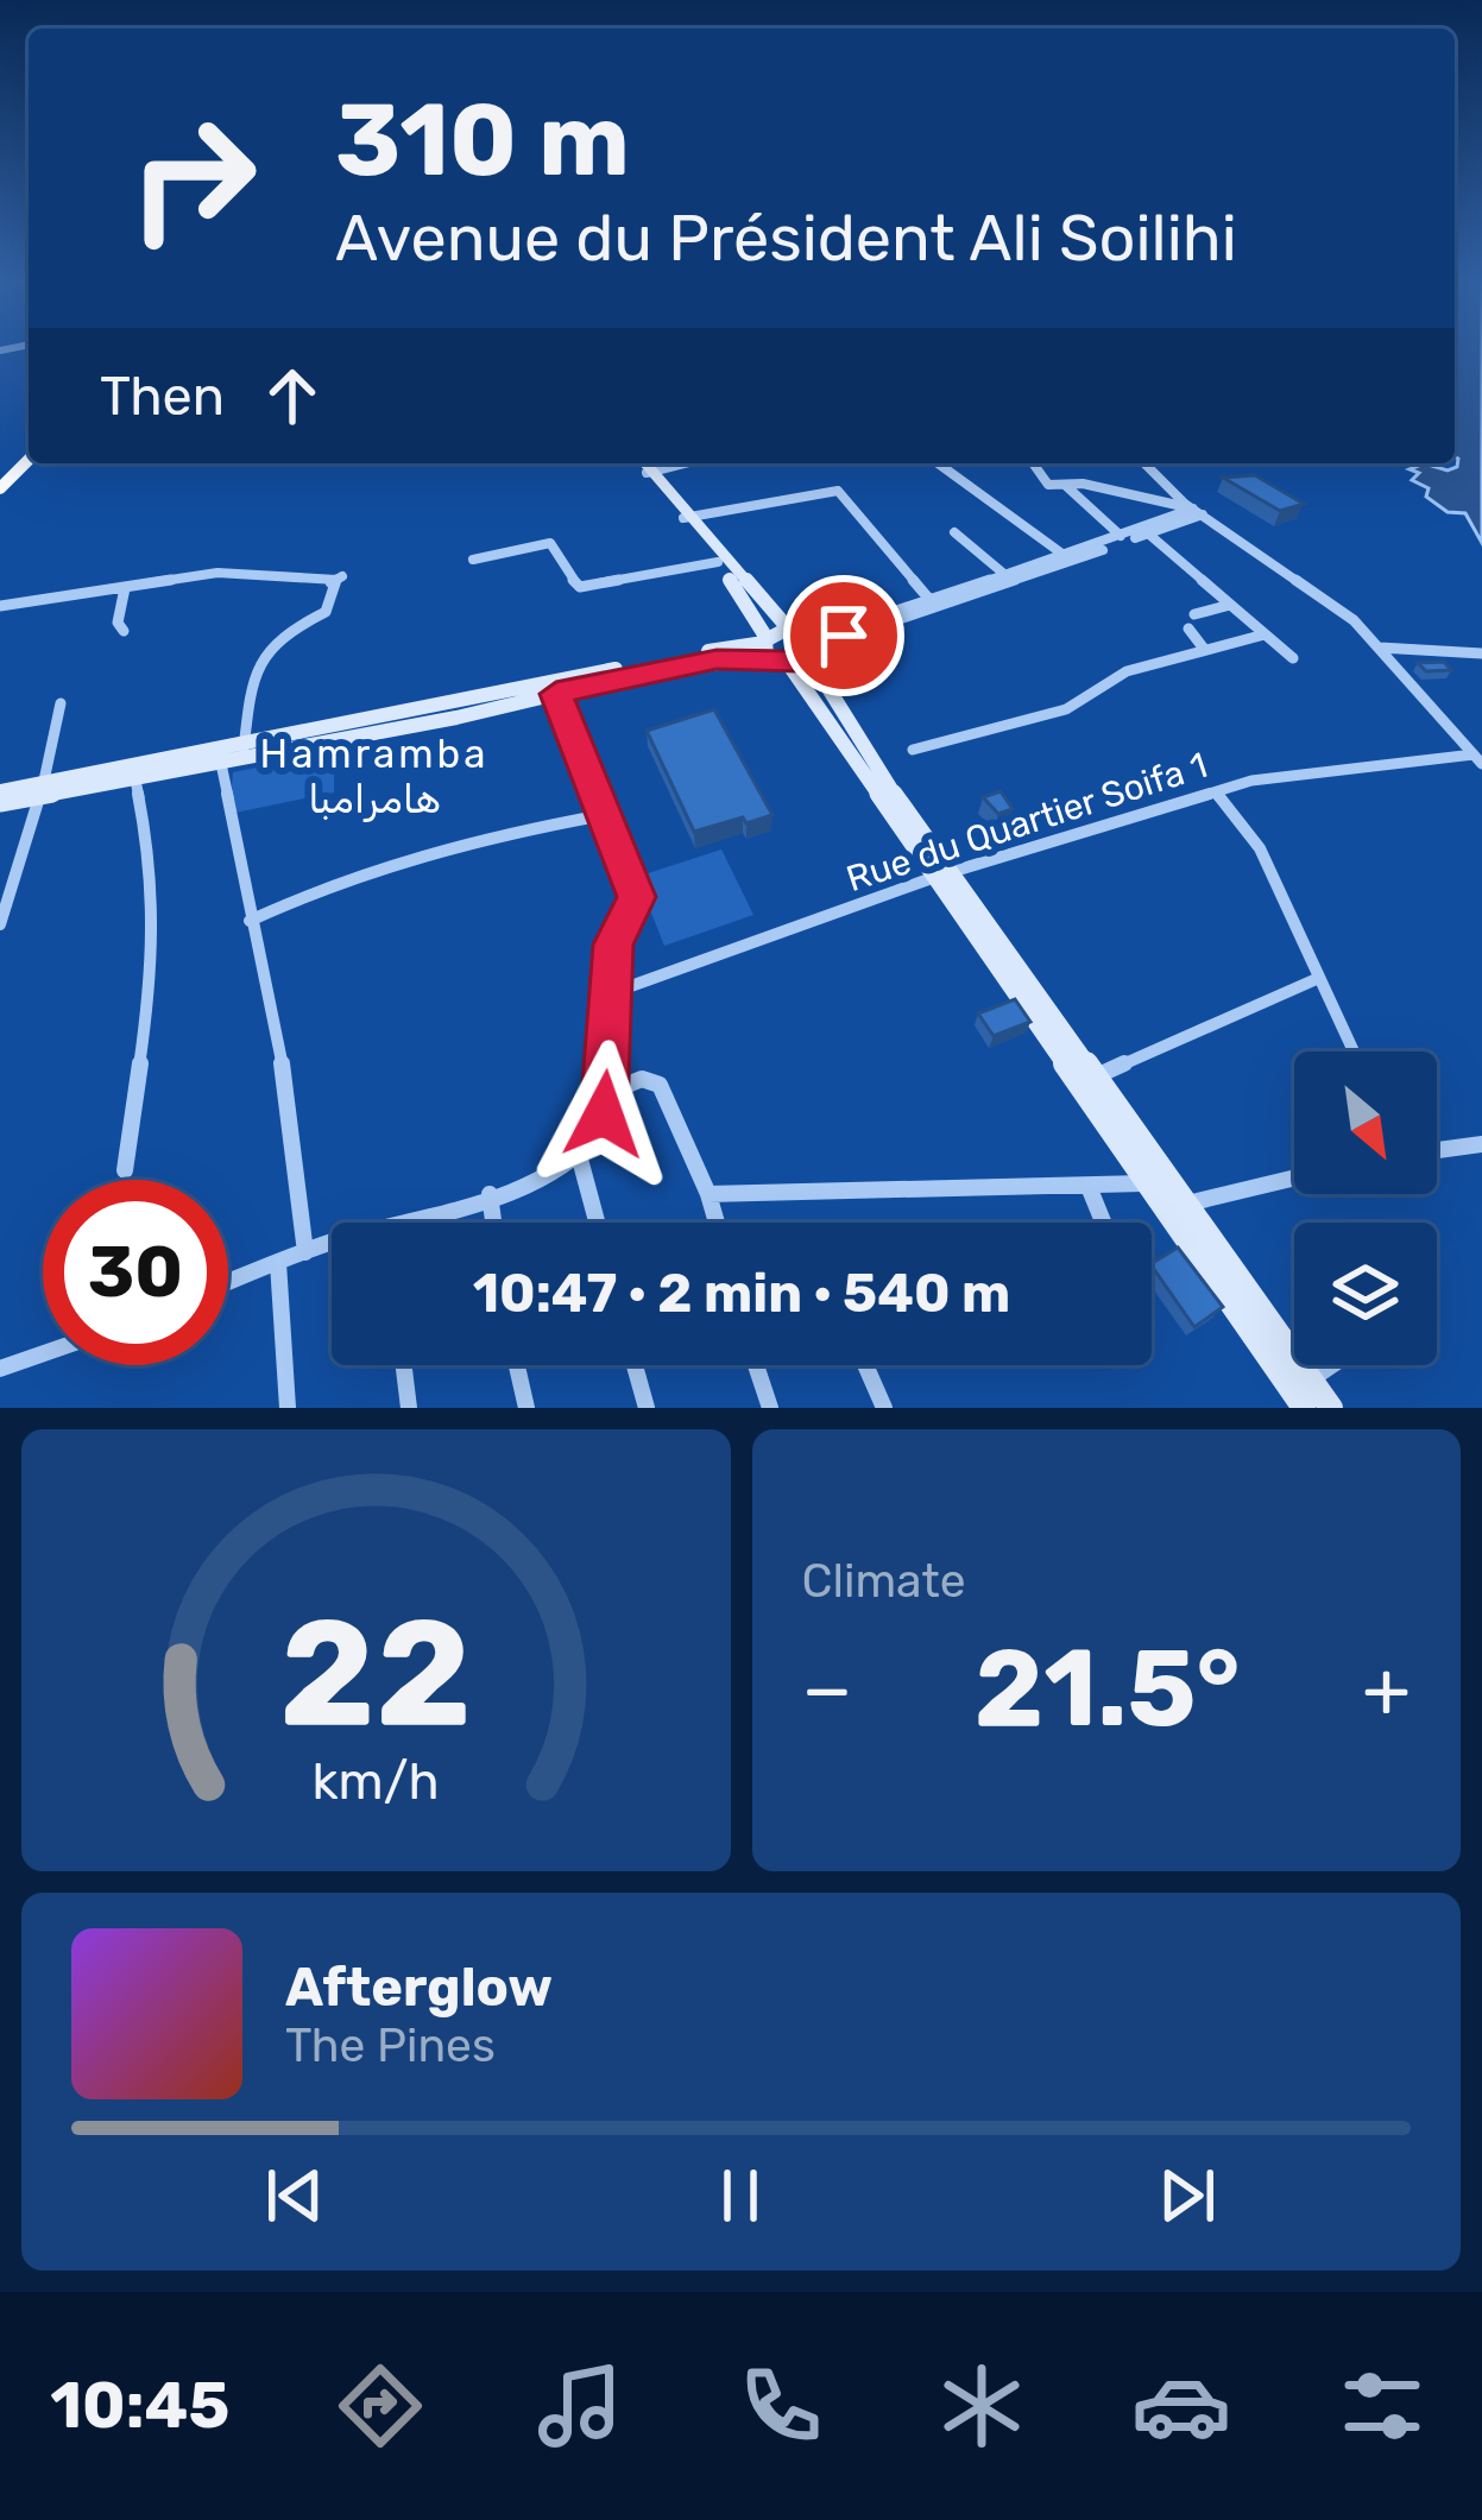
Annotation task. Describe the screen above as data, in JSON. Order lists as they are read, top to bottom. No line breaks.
{"streets":{"street":["Rue du Quartier Soifa 1"]},"districts":["Hamramba هامرامبا"],"north":"bottom right","page":{"turn":["310 m","Avenue du Président Ali Soilihi"],"then":"Then","limit":"30","trip":"10:47 · 2 min · 540 m","tile":"Climate","heat":["−","21.5°","+"],"song":["Afterglow","The Pines"],"tabs":"10:45","gauge":["22","km/h"]}}
